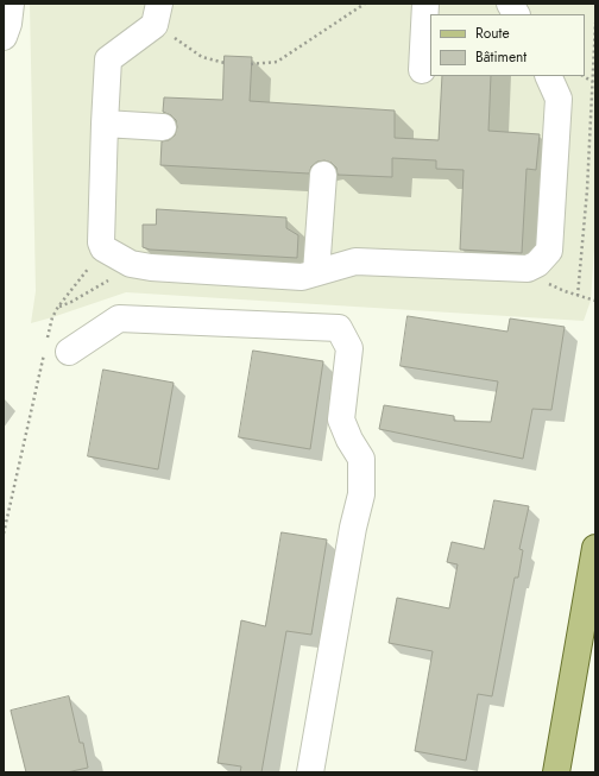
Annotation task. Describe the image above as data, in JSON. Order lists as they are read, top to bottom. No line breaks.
{"legend":["Route","Bâtiment"]}
